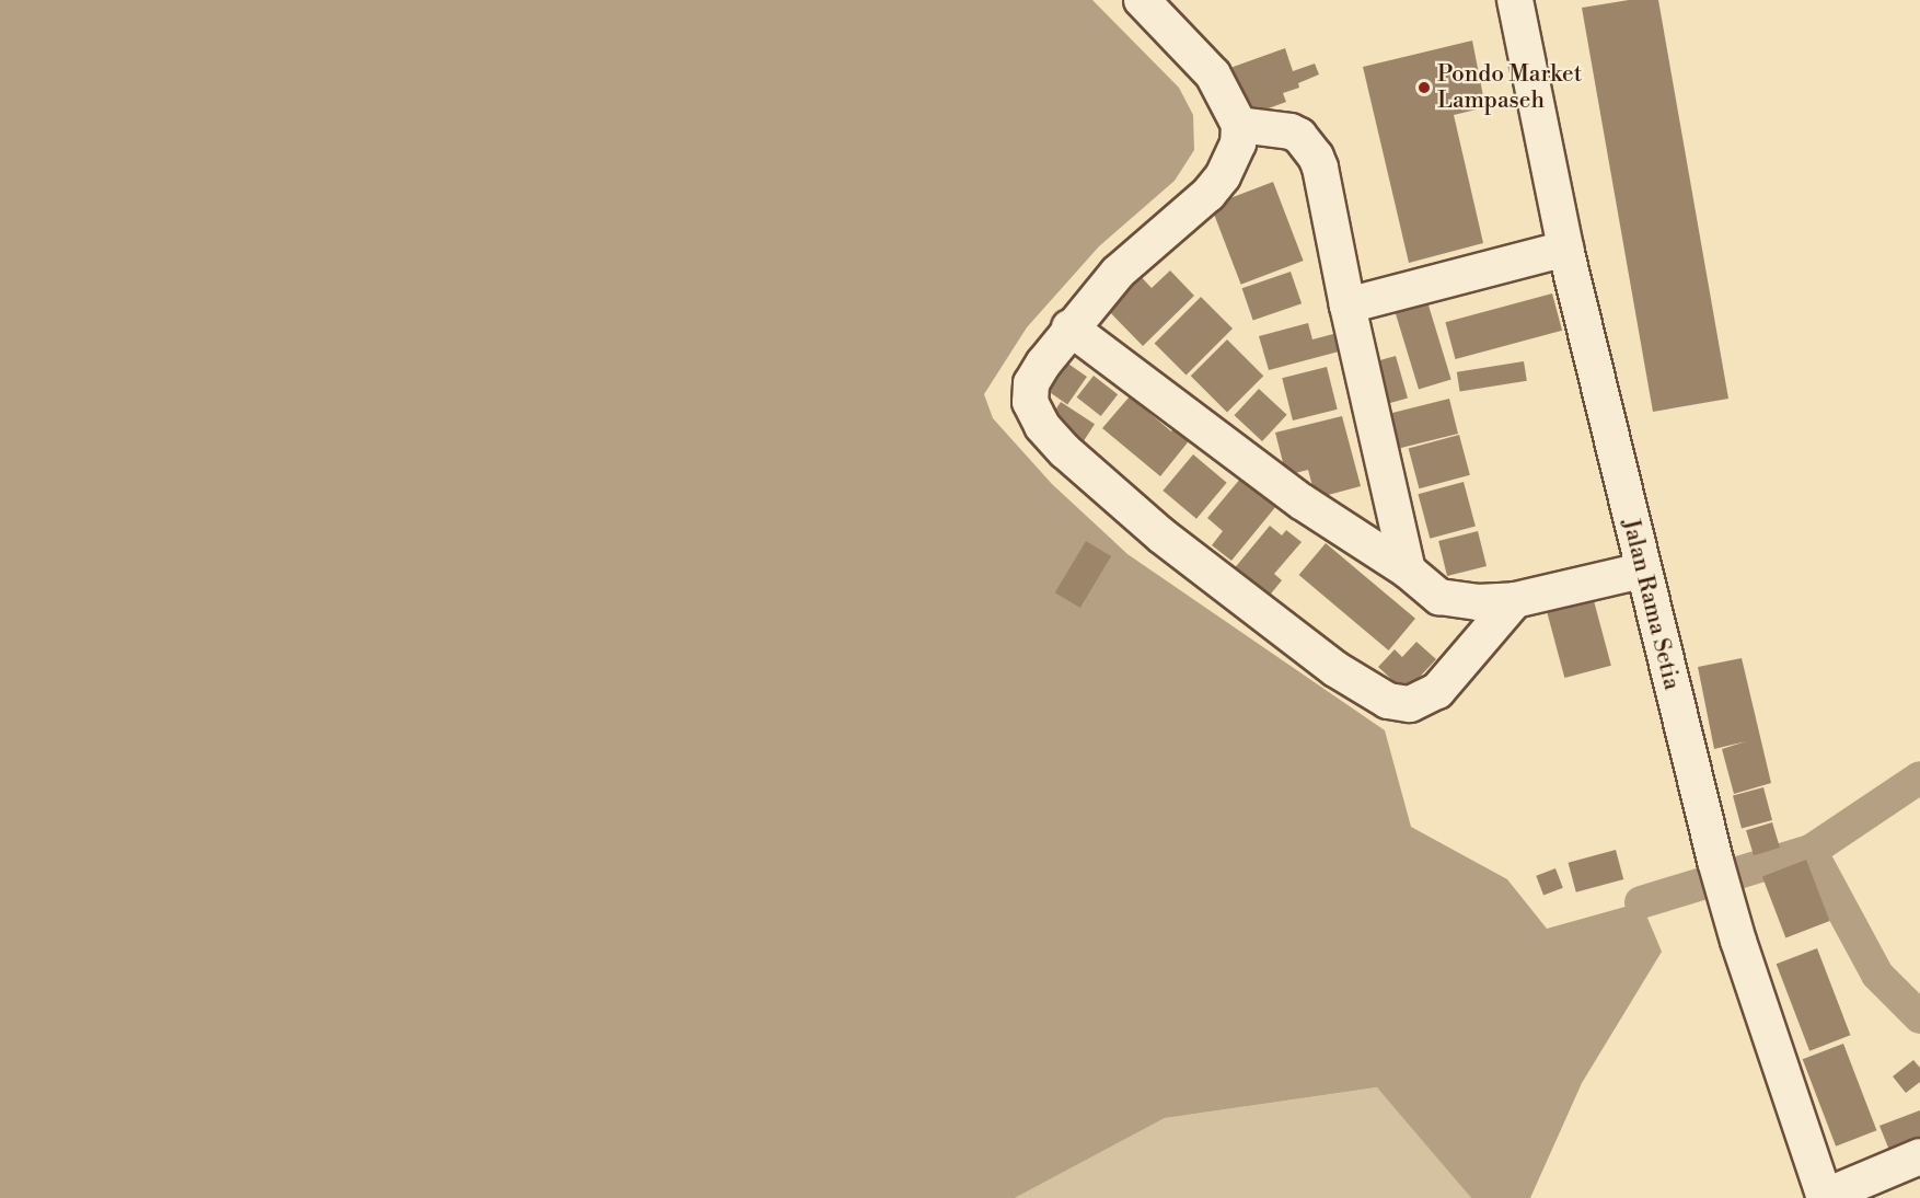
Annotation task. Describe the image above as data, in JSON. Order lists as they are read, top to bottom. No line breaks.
{"streets":{"street":["Jalan Rama Setia"]},"places":["Pondo Market Lampaseh"]}
